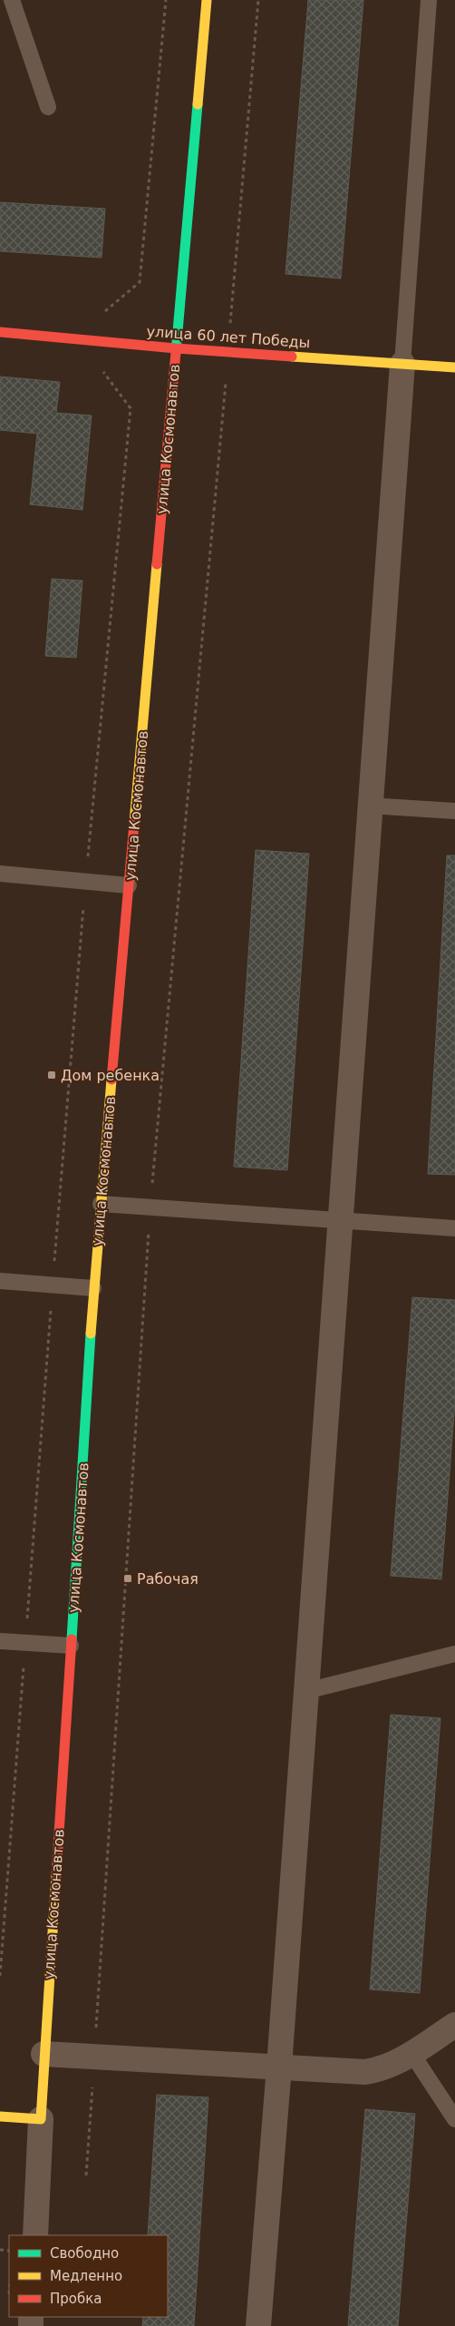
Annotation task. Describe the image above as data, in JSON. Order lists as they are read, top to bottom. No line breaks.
{"streets":{"main road":["улица 60 лет Победы","улица Космонавтов"]},"crossings":[["улица 60 лет Победы","улица Космонавтов"]],"places":{"transit":["Дом ребенка","Рабочая"]},"legend":["Свободно","Медленно","Пробка"]}
